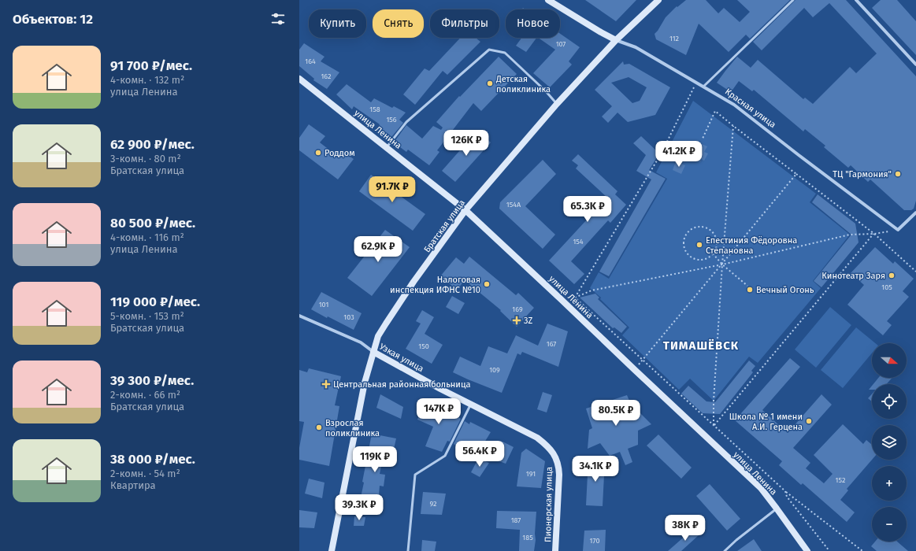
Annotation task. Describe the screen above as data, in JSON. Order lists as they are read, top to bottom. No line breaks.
{"streets":{"main road":["Красная улица","улица Ленина","Братская улица","Узкая улица","Пионерская улица"]},"crossings":[["Красная улица","Братская улица"],["улица Ленина","Братская улица"],["Братская улица","Узкая улица"],["Узкая улица","Пионерская улица"]],"districts":["ТИМАШЁВСК"],"places":{"other":["Детская поликлиника","Роддом","ТЦ \"Гармония\"","Епестиния Фёдоровна Степановна","Кинотеатр Заря","Налоговая инспекция ИФНС №10","Вечный Огонь","Школа № 1 имени А.И. Герцена","Взрослая поликлиника"],"health":["3Z","Центральная районная больница"]},"house_numbers":["112","107","164","162","158","156","154А","154","105","101","169","103","167","150","109","191","152","92","187","185","170"],"north":"right","page":{"heading":"Объектов: 12","chip":["Купить","Снять","Фильтры","Новое"],"list":[{"name":"91 700 ₽/мес.","note":"4-комн. · 132 m² · улица Ленина"},{"name":"62 900 ₽/мес.","note":"3-комн. · 80 m² · Братская улица"},{"name":"80 500 ₽/мес.","note":"4-комн. · 116 m² · улица Ленина"},{"name":"119 000 ₽/мес.","note":"5-комн. · 153 m² · Братская улица"},{"name":"39 300 ₽/мес.","note":"2-комн. · 66 m² · Братская улица"},{"name":"38 000 ₽/мес.","note":"2-комн. · 54 m² · Квартира"}],"price":["126K ₽","41.2K ₽","91.7K ₽","65.3K ₽","62.9K ₽","147K ₽","80.5K ₽","56.4K ₽","119K ₽","34.1K ₽","39.3K ₽","38K ₽"],"map_buttons":["+","−"]}}
